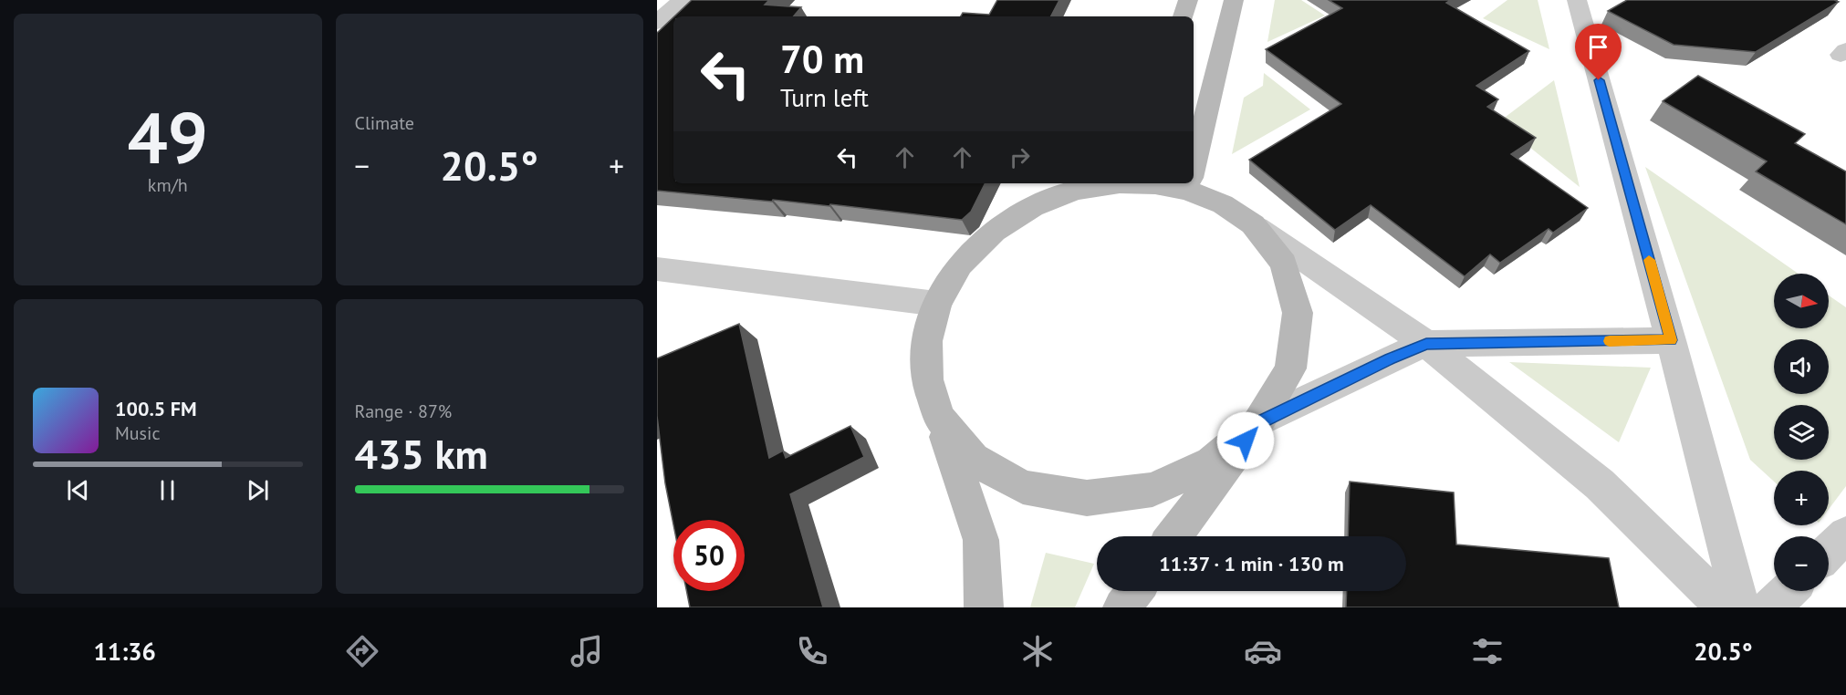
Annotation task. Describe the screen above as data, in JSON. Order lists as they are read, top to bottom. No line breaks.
{"north":"right","page":{"tile":[["49","km/h"],"Climate",["Range · 87%","435 km"]],"turn":["70 m","Turn left"],"heat":["−","20.5°","+"],"map_buttons":["+","−"],"song":["100.5 FM","Music"],"limit":"50","trip":"11:37 · 1 min · 130 m","tabs":["11:36","20.5°"]}}
